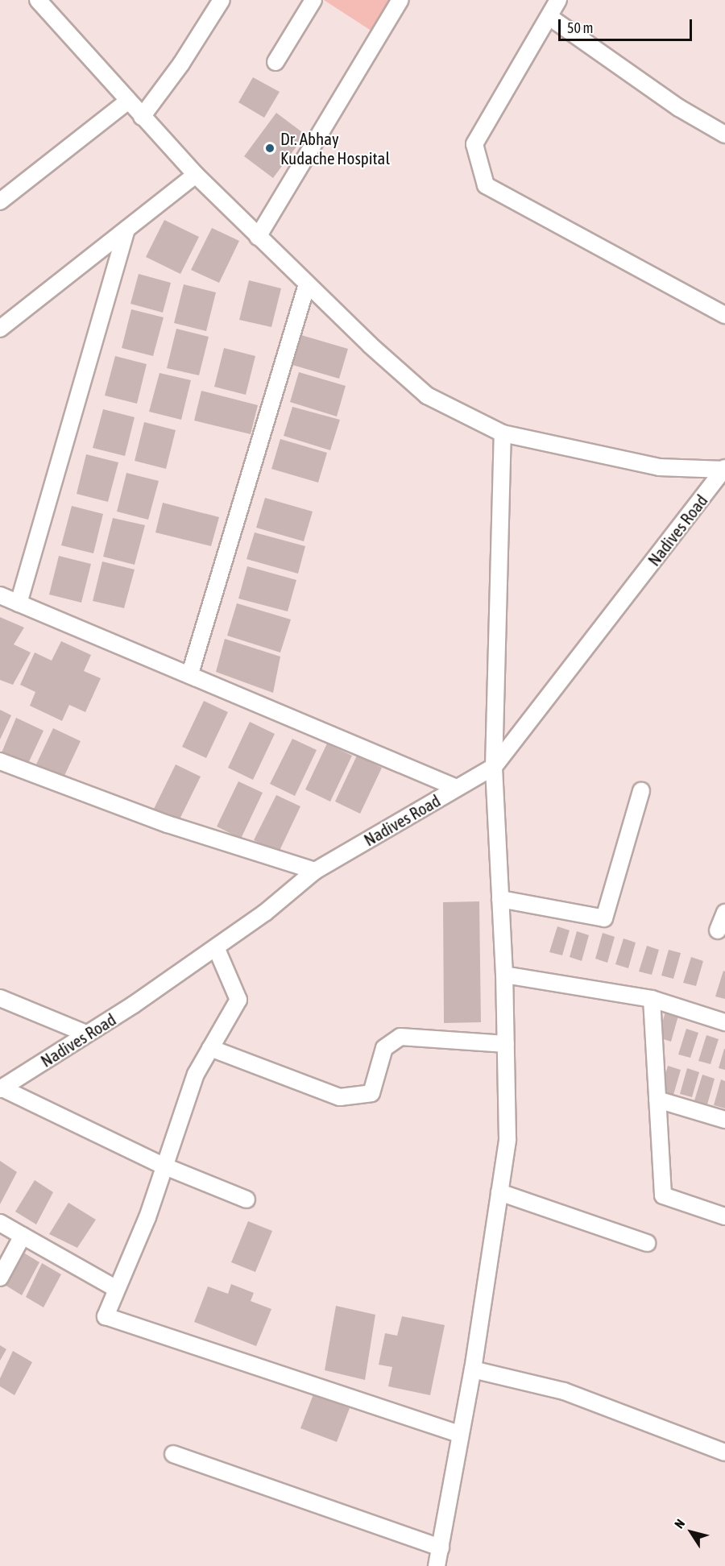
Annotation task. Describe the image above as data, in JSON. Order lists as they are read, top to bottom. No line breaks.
{"streets":{"street":["Nadives Road"]},"places":["Dr. Abhay Kudache Hospital"],"scale_bar":"50 m","north":"top left"}
